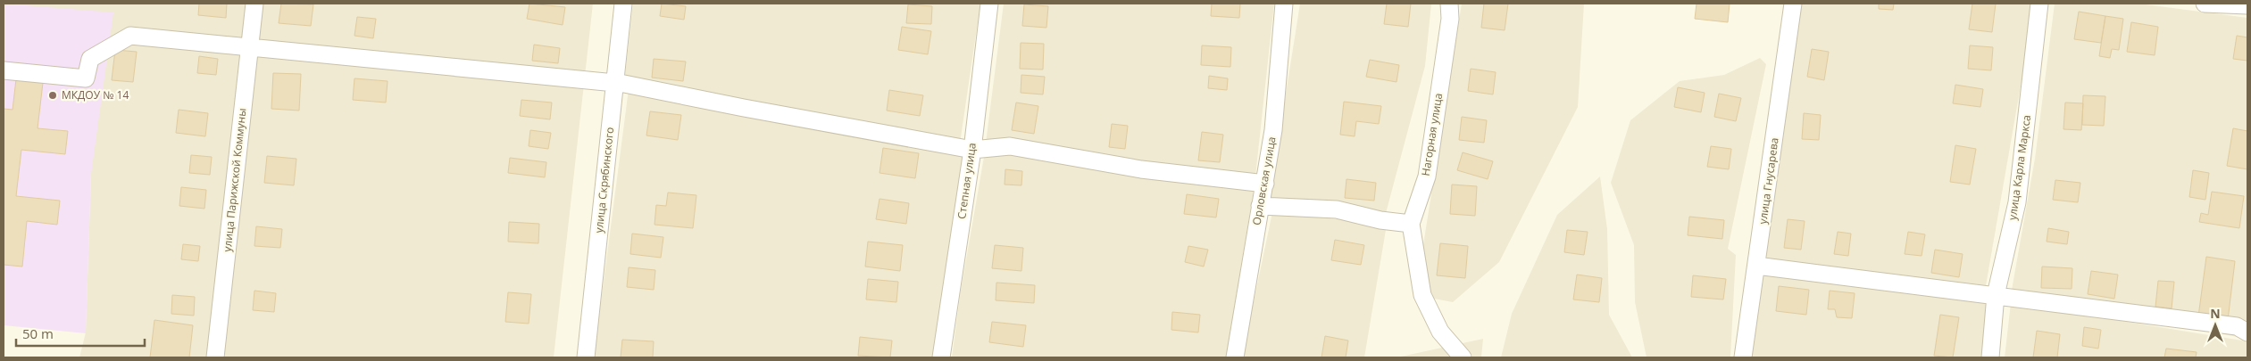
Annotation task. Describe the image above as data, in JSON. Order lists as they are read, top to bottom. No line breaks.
{"streets":{"street":["Нагорная улица","улица Карла Маркса","улица Парижской Коммуны","улица Скрябинского","Степная улица","Орловская улица","улица Гнусарева"]},"places":["МКДОУ № 14"],"scale_bar":"50 m","north":"top"}
